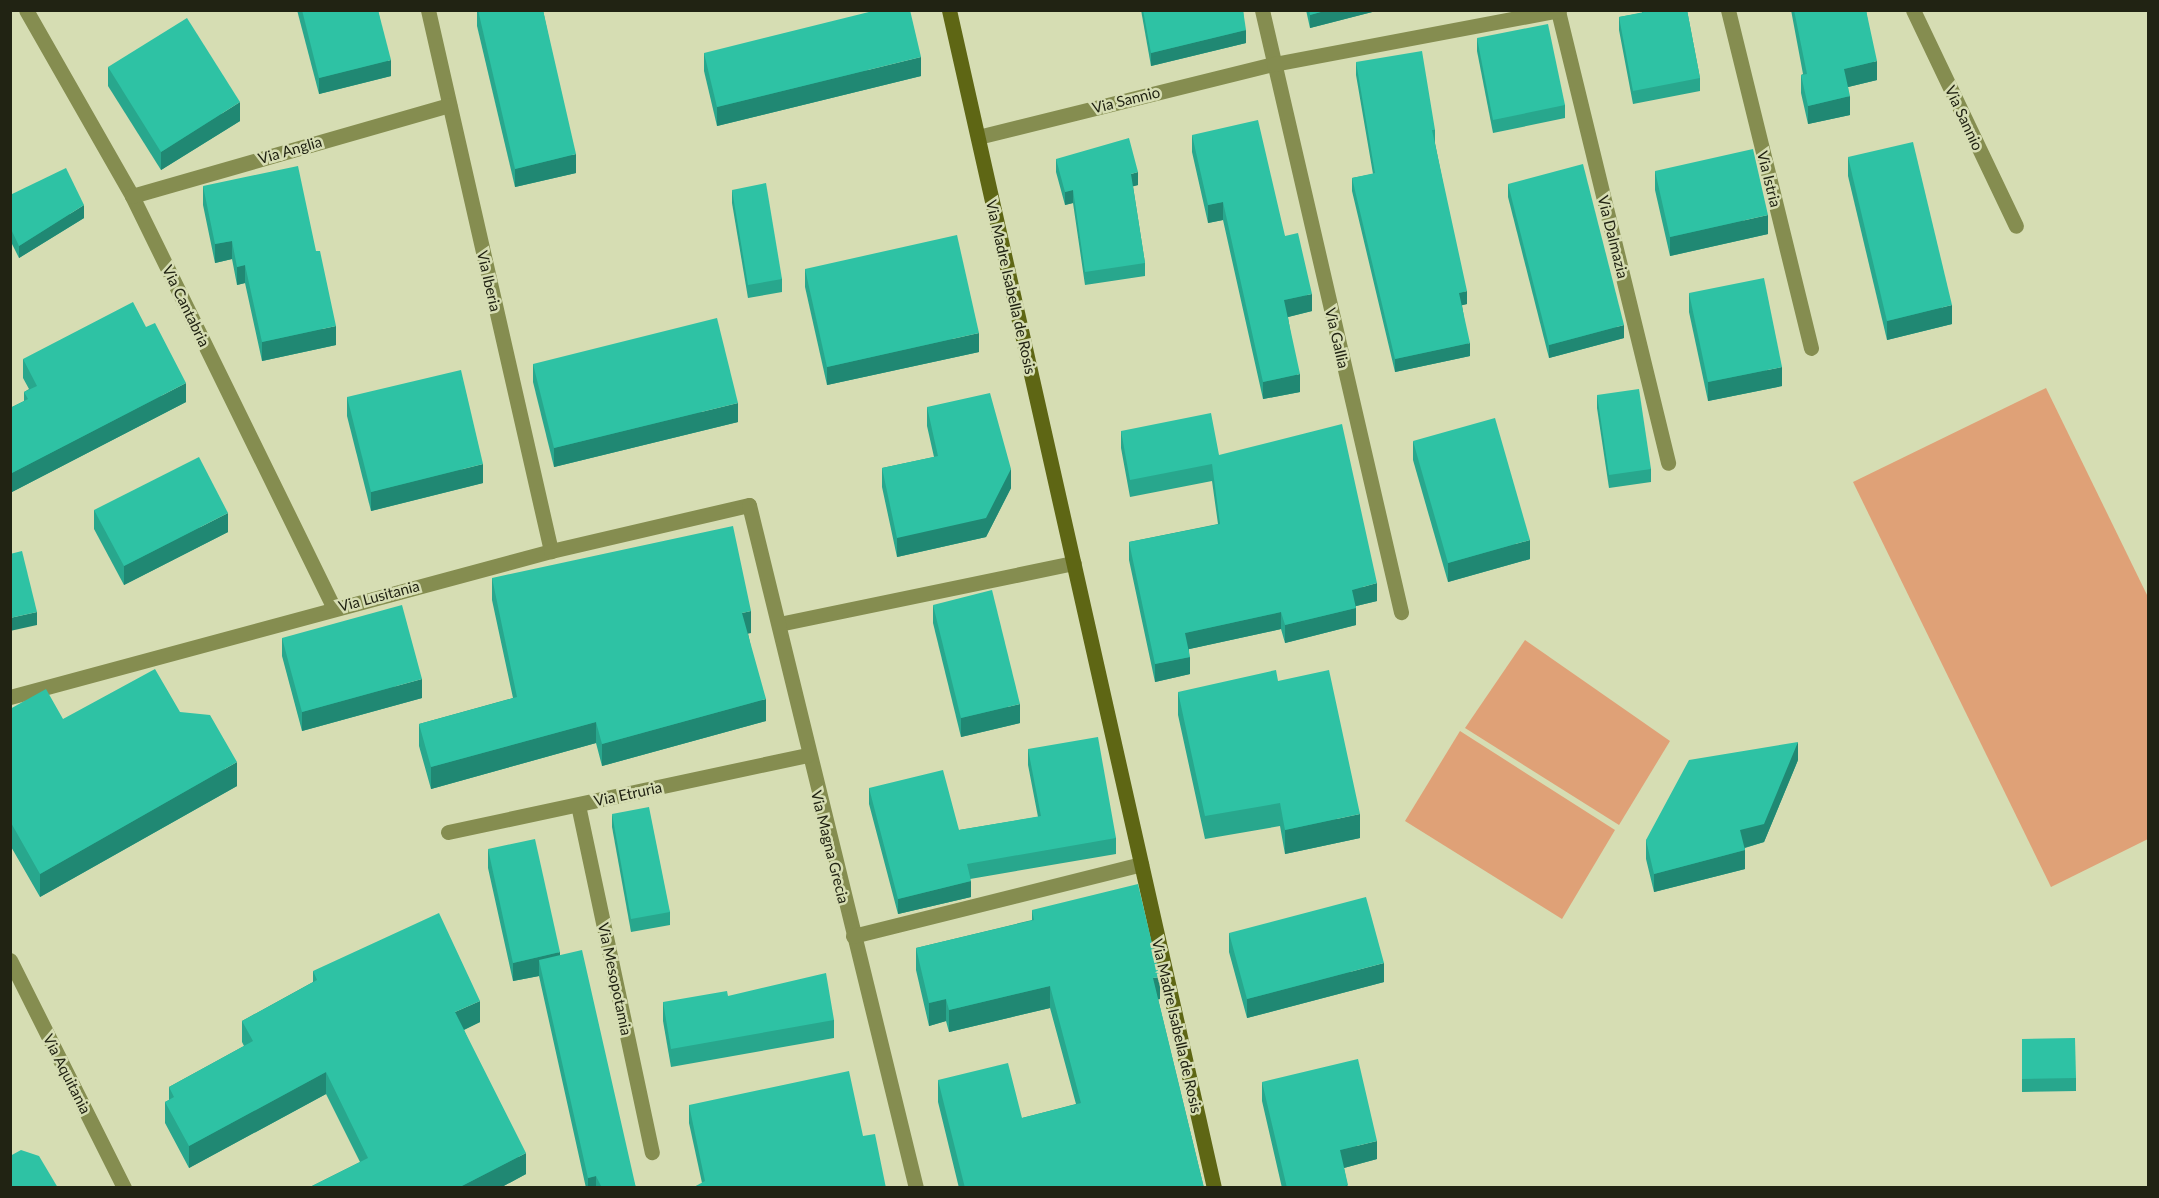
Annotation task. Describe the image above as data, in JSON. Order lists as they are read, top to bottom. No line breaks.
{"streets":{"street":["Via Sannio","Via Anglia","Via Istria","Via Dalmazia","Via Iberia","Via Madre Isabella de Rosis","Via Cantabria","Via Gallia","Via Lusitania","Via Etruria","Via Magna Grecia","Via Mesopotamia","Via Aquitania"]},"crossings":[["Via Sannio","Via Dalmazia"],["Via Sannio","Via Madre Isabella de Rosis"],["Via Sannio","Via Gallia"],["Via Anglia","Via Iberia"],["Via Anglia","Via Cantabria"],["Via Iberia","Via Lusitania"],["Via Cantabria","Via Lusitania"],["Via Lusitania","Via Magna Grecia"],["Via Etruria","Via Magna Grecia"],["Via Etruria","Via Mesopotamia"]]}
